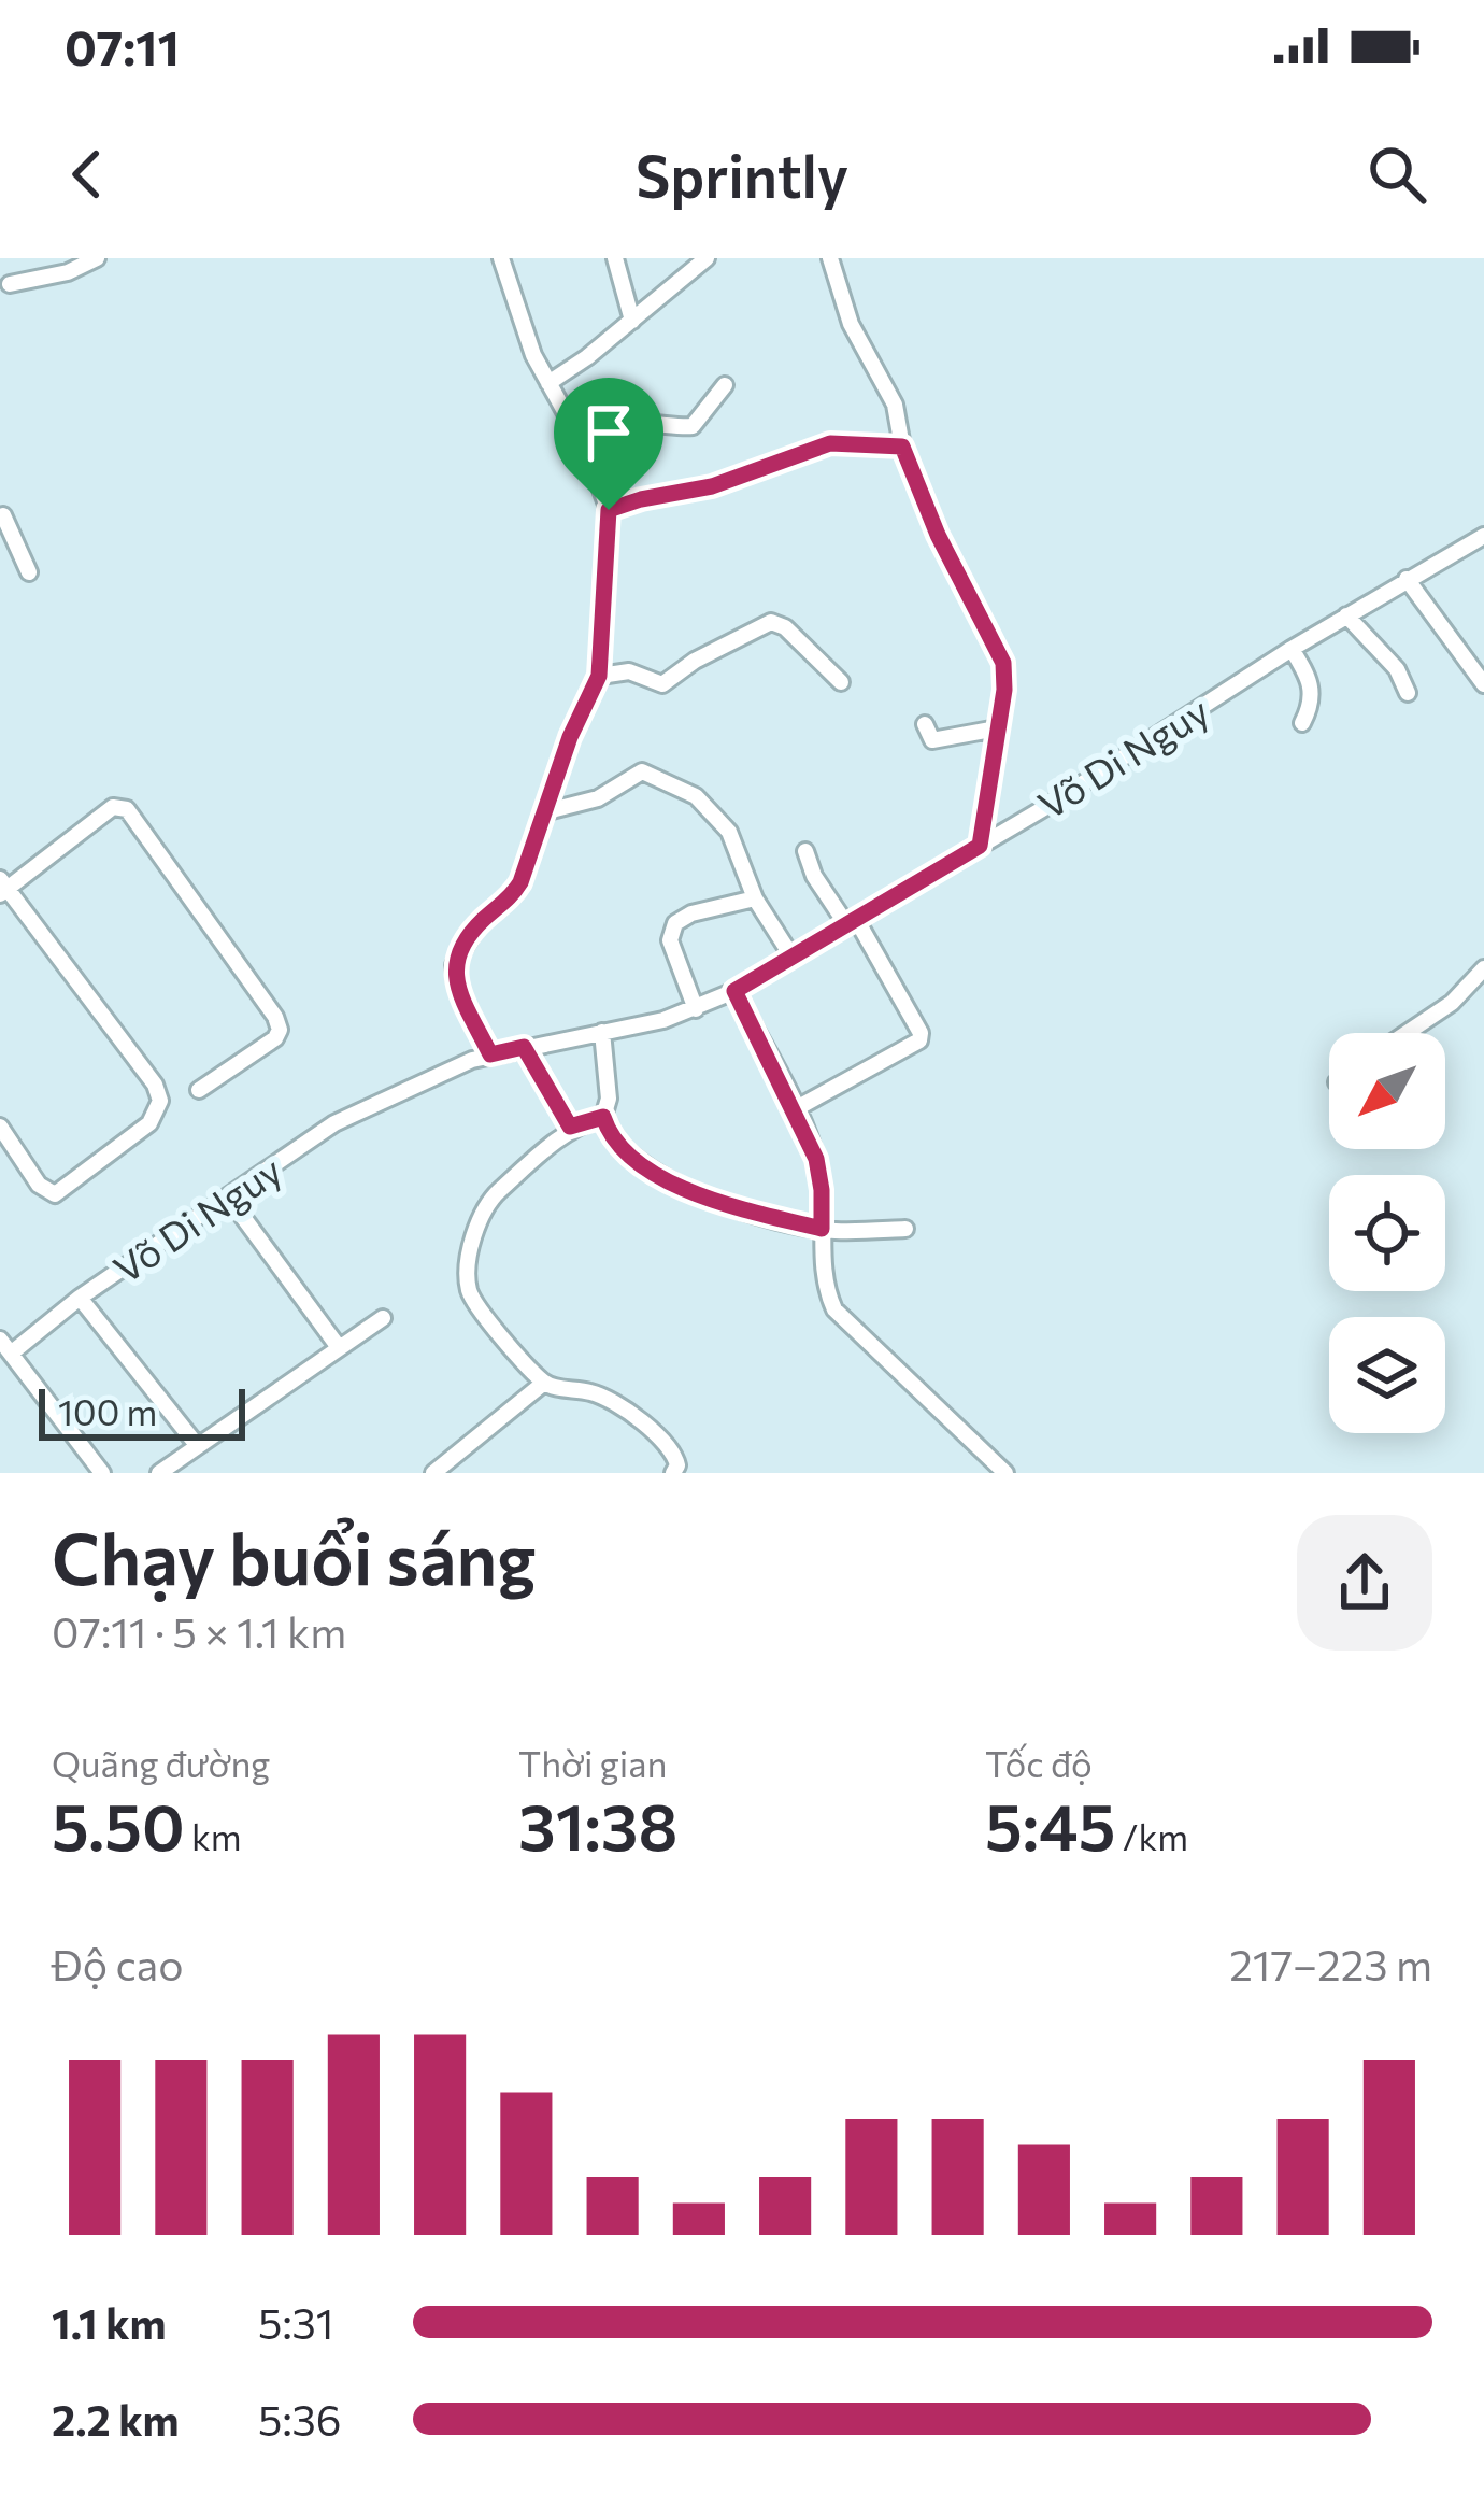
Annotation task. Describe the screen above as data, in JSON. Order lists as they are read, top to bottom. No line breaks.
{"streets":{"street":["Võ Di Nguy"]},"scale_bar":"100 m","north":"bottom left","page":{"status":"07:11","header":"Sprintly","scale":"100 m","heading":["Chạy buổi sáng","07:11 · 5 × 1.1 km"],"stats":[["Quãng đường","5.50 km"],["Thời gian","31:38"],["Tốc độ","5:45 /km"]],"chart":["Độ cao","217–223 m"],"list":[{"name":"1.1 km","note":"5:31"},{"name":"2.2 km","note":"5:36"}]}}
